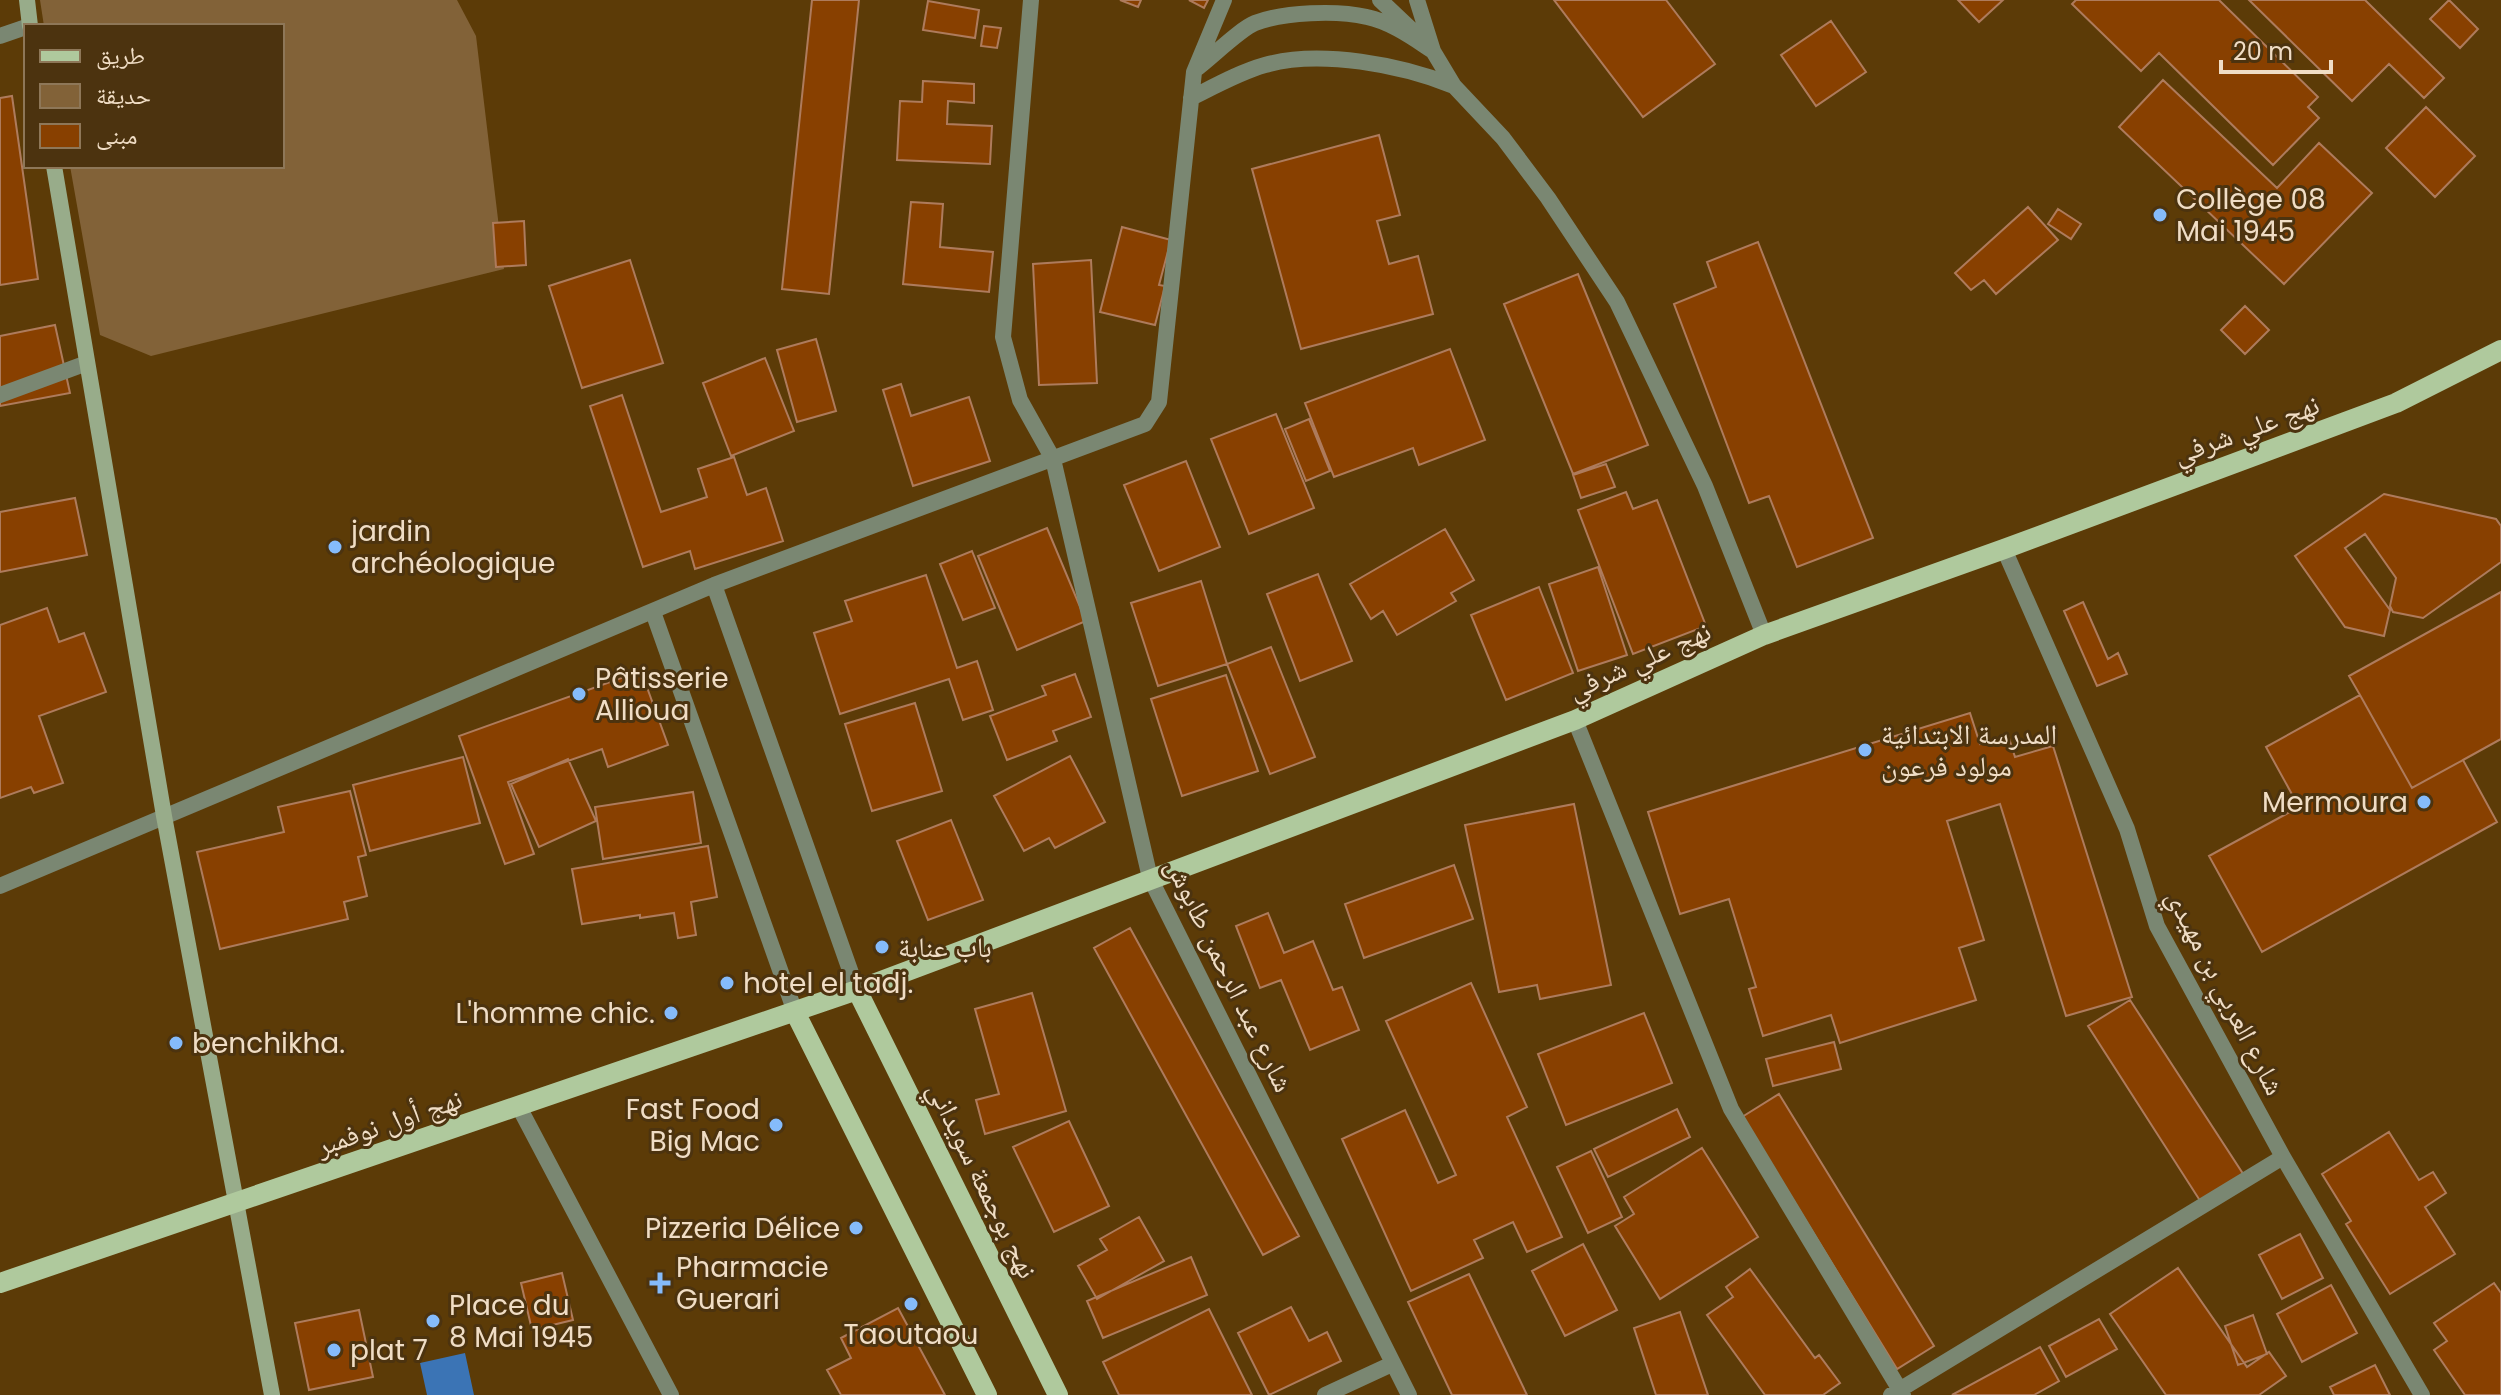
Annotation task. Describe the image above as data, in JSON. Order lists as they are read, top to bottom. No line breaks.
{"streets":{"main road":["نهج علي شرفي","نهج أول نوفمبر","نهج بوجمعة سويداني"],"street":["شارع عبد الرحمن طابوش","شارع العربي بن مهيدي"]},"crossings":[["نهج علي شرفي","شارع عبد الرحمن طابوش"],["نهج علي شرفي","شارع العربي بن مهيدي"],["نهج علي شرفي","نهج أول نوفمبر"],["نهج علي شرفي","نهج بوجمعة سويداني"]],"places":{"other":["Collège 08 Mai 1945","jardin archéologique","Pâtisserie Allioua","المدرسة الابتدائية مولود فرعون","Mermoura","باب عنابة","hotel el tadj.","L'homme chic.","benchikha.","Fast Food Big Mac","Pizzeria Délice","Taoutaou","Place du 8 Mai 1945","plat 7"],"health":["Pharmacie Guerari"]},"legend":["طريق","حديقة","مبنى"],"scale_bar":"20 m"}
